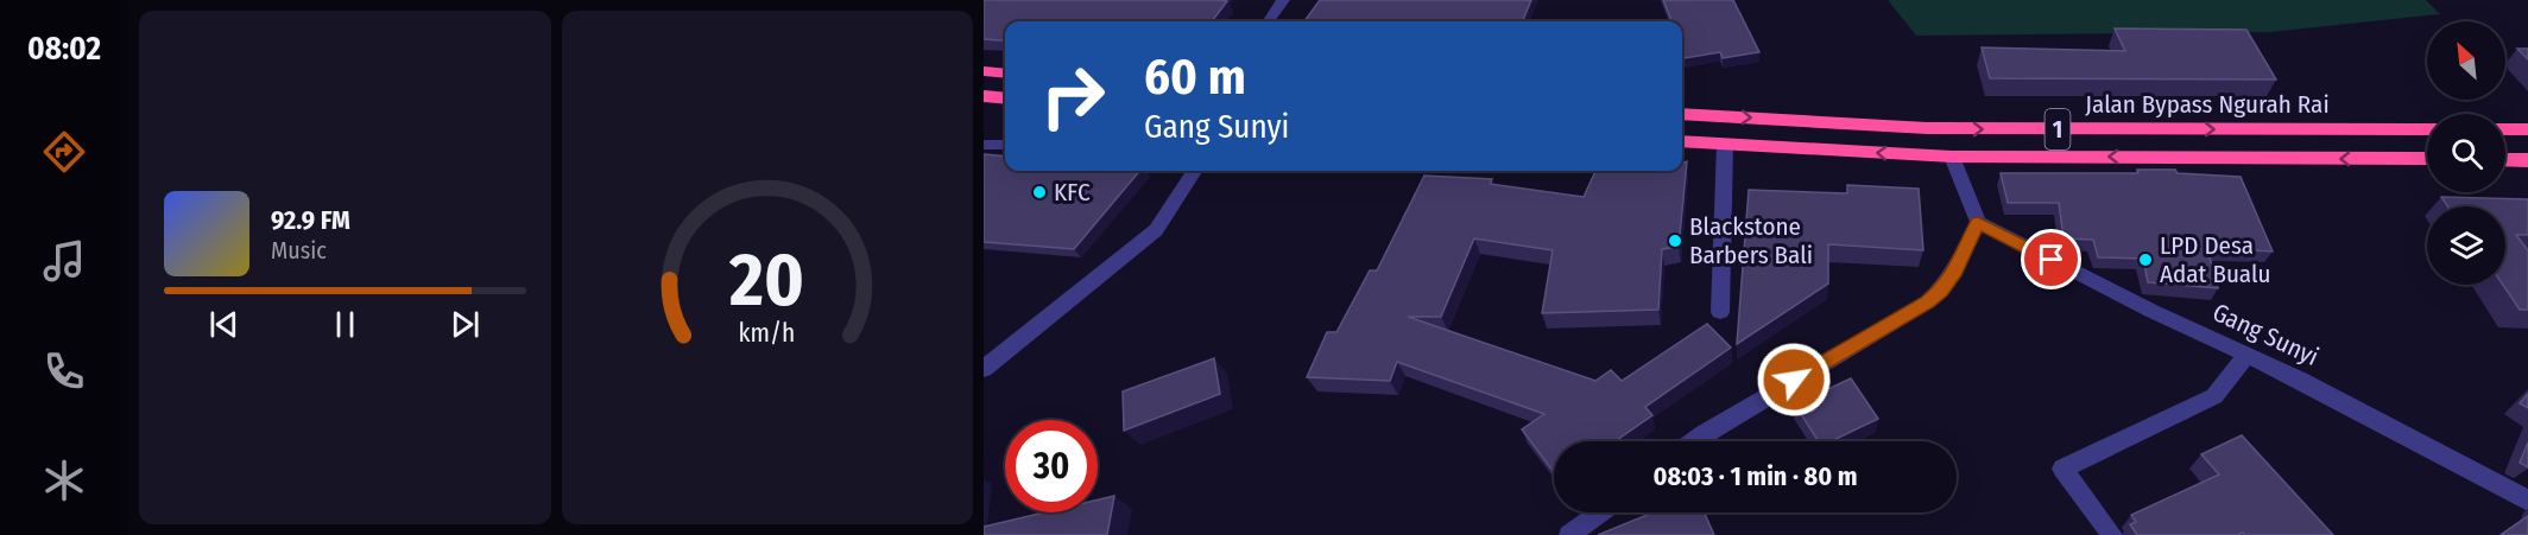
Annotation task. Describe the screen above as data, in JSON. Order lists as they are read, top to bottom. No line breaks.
{"streets":{"highway":["Jalan Bypass Ngurah Rai","1"],"street":["Gang Sunyi"]},"places":["KFC","Blackstone Barbers Bali","LPD Desa Adat Bualu"],"north":"top left","page":{"tabs":"08:02","turn":["60 m","Gang Sunyi"],"song":["92.9 FM","Music"],"limit":"30","trip":"08:03 · 1 min · 80 m","gauge":["20","km/h"]}}
